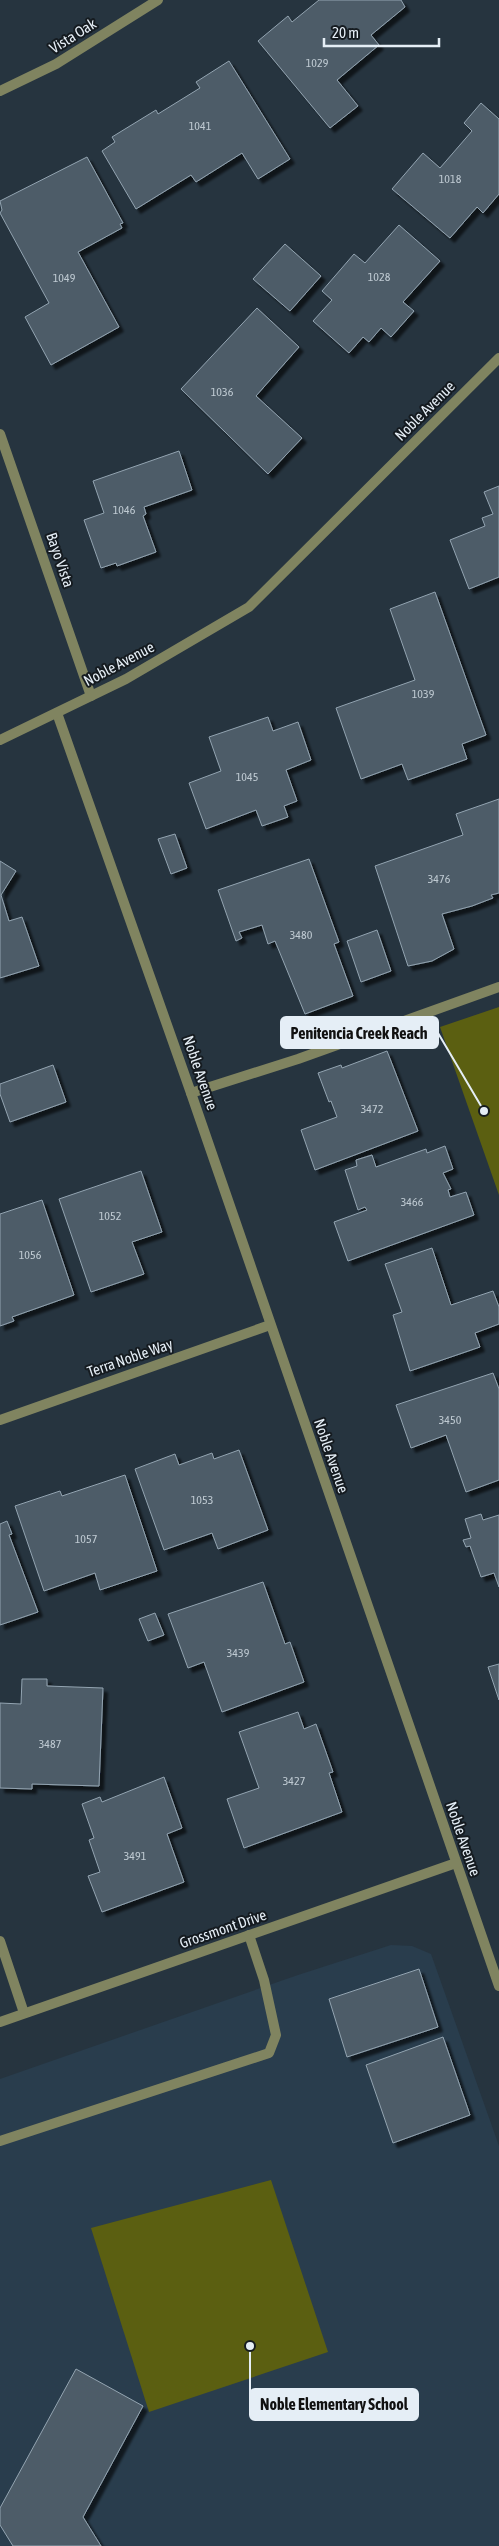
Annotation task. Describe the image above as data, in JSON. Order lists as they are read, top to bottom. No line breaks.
{"streets":{"street":["Vista Oak","Noble Avenue","Bayo Vista","Terra Noble Way","Grossmont Drive"]},"crossings":[["Noble Avenue","Bayo Vista"],["Noble Avenue","Terra Noble Way"],["Noble Avenue","Grossmont Drive"]],"places":["Penitencia Creek Reach","Noble Elementary School"],"house_numbers":["1029","1041","1018","1028","1049","1036","1046","1039","1045","3476","3480","3472","3466","1052","1056","3450","1053","1057","3439","3487","3427","3491"],"scale_bar":"20 m"}
